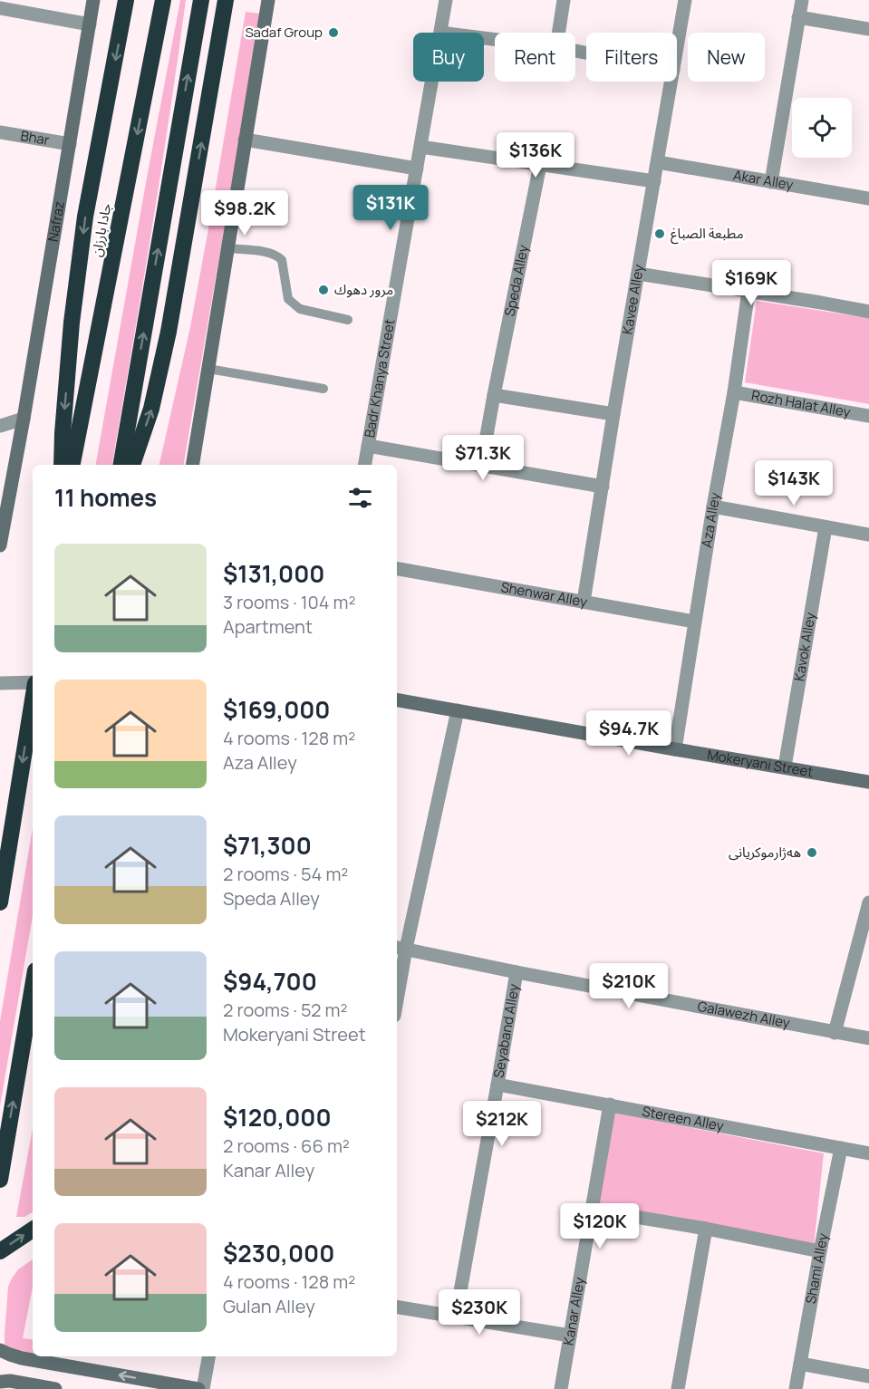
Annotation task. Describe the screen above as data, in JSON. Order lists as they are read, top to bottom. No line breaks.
{"streets":{"highway":["جادا بارزان"],"main road":["Nafraz","Mokeryani Street"],"street":["Bhar","Akar Alley","Speda Alley","Kavee Alley","Badr Khanya Street","Rozh Halat Alley","Aza Alley","Shenwar Alley","Kavok Alley","Galawezh Alley","Seyaband Alley","Stereen Alley","Shami Alley","Kanar Alley"]},"crossings":[["Bhar","Nafraz"],["Akar Alley","Kavee Alley"],["Kavee Alley","Shenwar Alley"],["Rozh Halat Alley","Aza Alley"],["Aza Alley","Shenwar Alley"],["Aza Alley","Mokeryani Street"],["Kavok Alley","Mokeryani Street"],["Galawezh Alley","Seyaband Alley"],["Seyaband Alley","Stereen Alley"],["Stereen Alley","Shami Alley"],["Stereen Alley","Kanar Alley"]],"places":["Sadaf Group","مطبعة الصباغ","مرور دهوك","ھەژارموکریانی"],"page":{"chip":["Buy","Rent","Filters","New"],"price":["$136K","$131K","$98.2K","$169K","$71.3K","$143K","$94.7K","$210K","$212K","$120K","$230K"],"heading":"11 homes","list":[{"name":"$131,000","note":"3 rooms · 104 m² · Apartment"},{"name":"$169,000","note":"4 rooms · 128 m² · Aza Alley"},{"name":"$71,300","note":"2 rooms · 54 m² · Speda Alley"},{"name":"$94,700","note":"2 rooms · 52 m² · Mokeryani Street"},{"name":"$120,000","note":"2 rooms · 66 m² · Kanar Alley"},{"name":"$230,000","note":"4 rooms · 128 m² · Gulan Alley"}]}}
